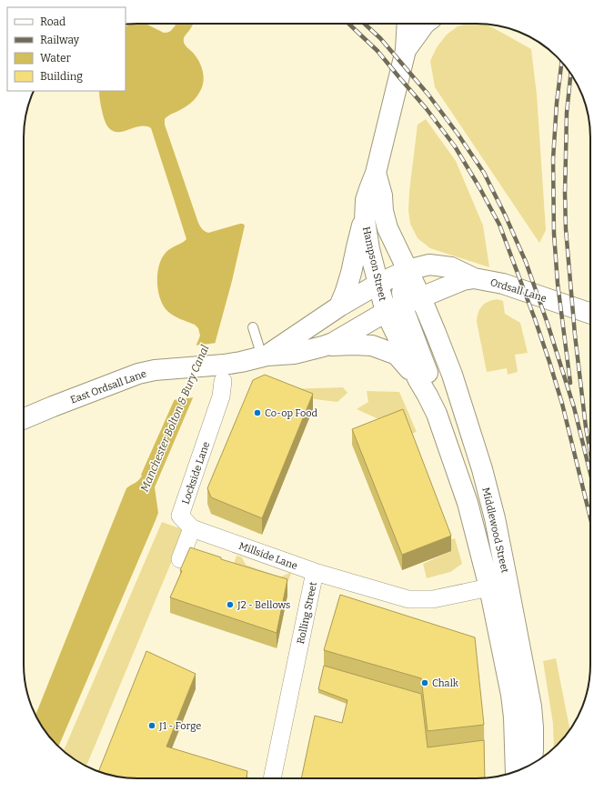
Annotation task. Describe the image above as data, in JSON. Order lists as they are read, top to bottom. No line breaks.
{"streets":{"main road":["Hampson Street","Ordsall Lane","East Ordsall Lane","Middlewood Street"],"street":["Lockside Lane","Millside Lane","Rolling Street"]},"crossings":[["Hampson Street","Ordsall Lane"],["Hampson Street","East Ordsall Lane"],["Hampson Street","Middlewood Street"],["Ordsall Lane","East Ordsall Lane"],["Ordsall Lane","Middlewood Street"],["East Ordsall Lane","Lockside Lane"],["East Ordsall Lane","Middlewood Street"],["Lockside Lane","Millside Lane"],["Middlewood Street","Rolling Street"],["Millside Lane","Rolling Street"]],"water":["Manchester Bolton & Bury Canal"],"places":["Co-op Food","J2 - Bellows","Chalk","J1 - Forge"],"legend":["Road","Railway","Water","Building"]}
